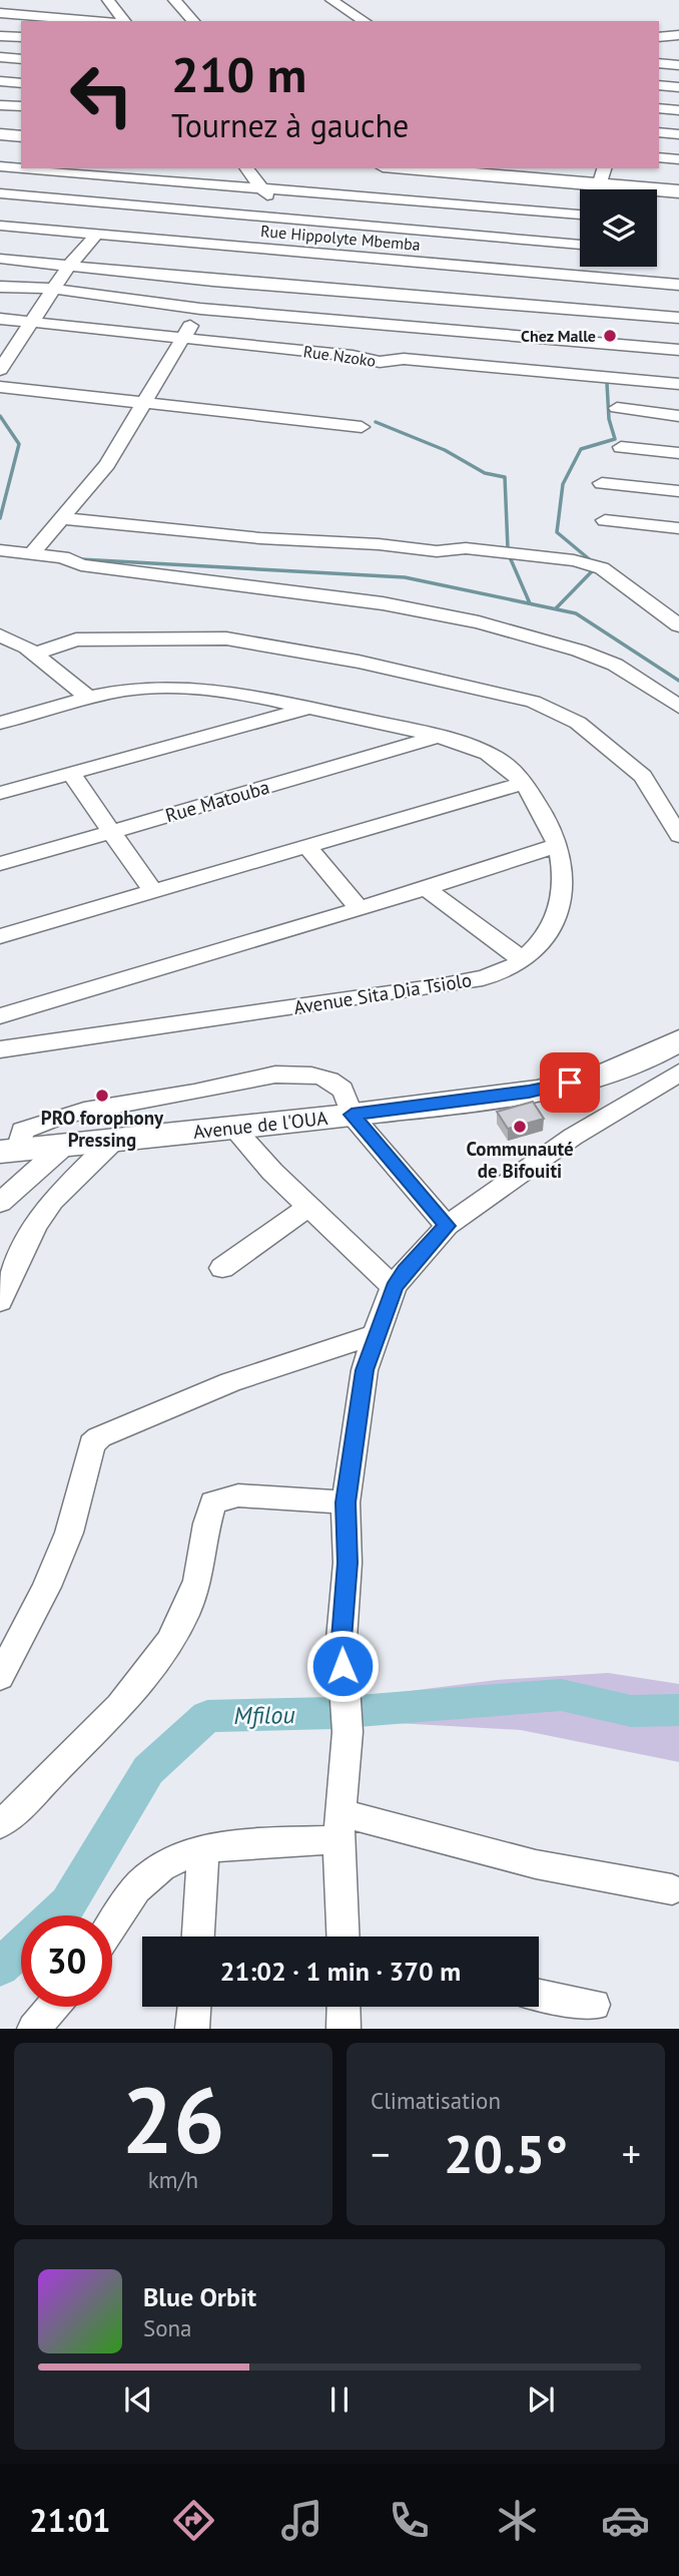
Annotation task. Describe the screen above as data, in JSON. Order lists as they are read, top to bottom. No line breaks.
{"streets":{"main road":["Avenue de l'OUA"],"street":["Rue Hippolyte Mbemba","Rue Nzoko","Rue Matouba","Avenue Sita Dia Tsiolo"]},"crossings":[["Rue Matouba","Avenue Sita Dia Tsiolo"]],"water":["Mfilou"],"places":["Chez Malle","PRO forophony Pressing","Communauté de Bifouiti"],"page":{"turn":["210 m","Tournez à gauche"],"limit":"30","trip":"21:02 · 1 min · 370 m","tile":[["26","km/h"],"Climatisation"],"heat":["−","20.5°","+"],"song":["Blue Orbit","Sona"],"tabs":"21:01"}}
